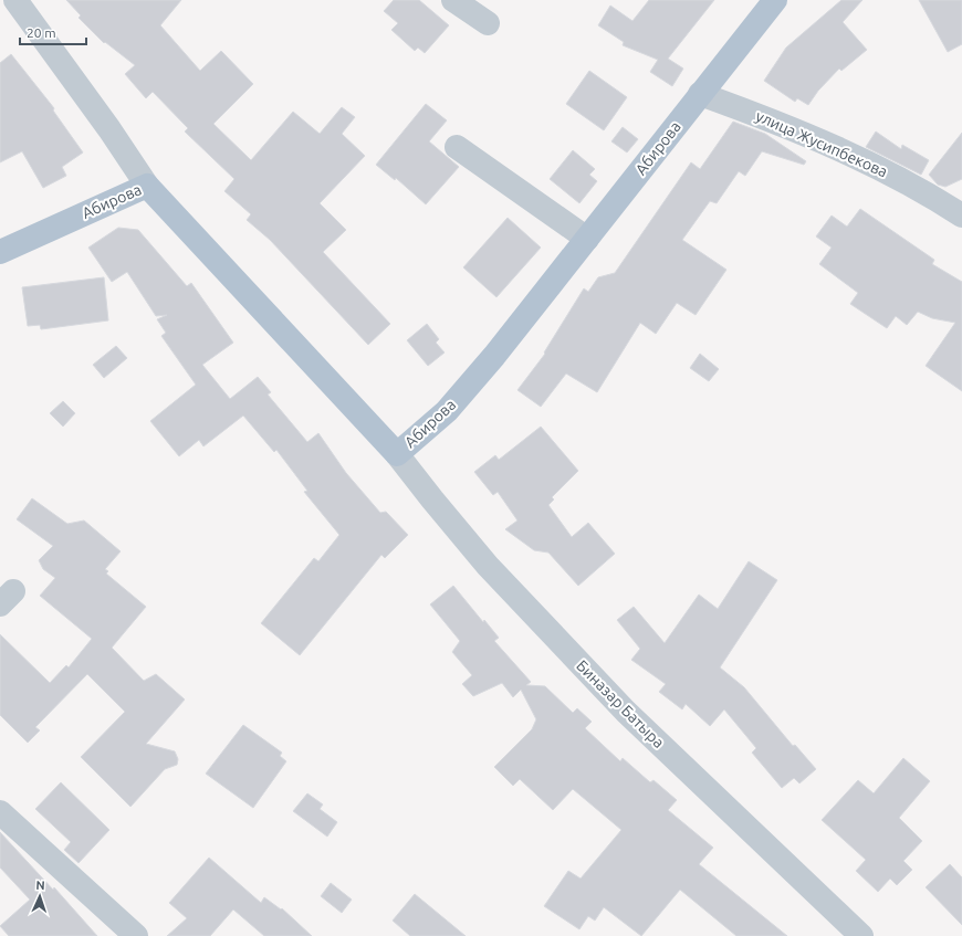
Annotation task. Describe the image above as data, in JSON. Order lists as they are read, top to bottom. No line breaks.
{"streets":{"main road":["Абирова"],"street":["улица Жусипбекова","Биназар Батыра"]},"crossings":[["улица Жусипбекова","Абирова"],["Абирова","Биназар Батыра"]],"scale_bar":"20 m","north":"top"}
